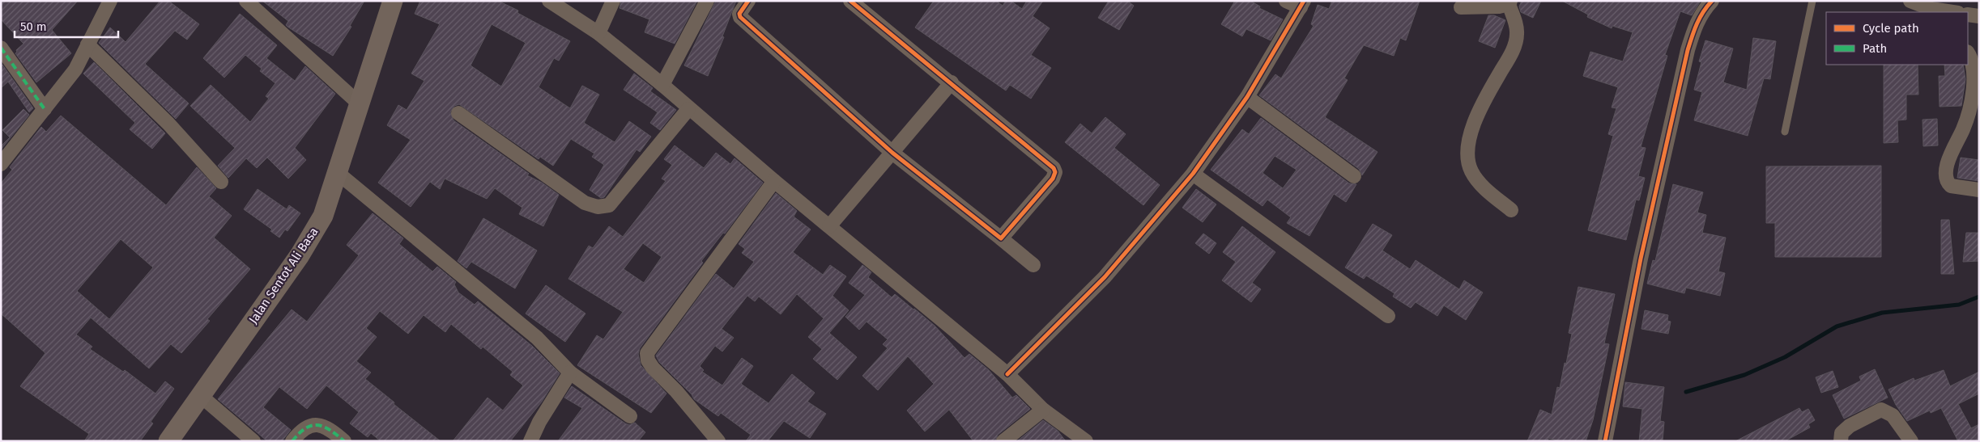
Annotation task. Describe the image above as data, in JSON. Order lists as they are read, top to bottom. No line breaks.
{"streets":{"main road":["Jalan Sentot Ali Basa"]},"legend":["Cycle path","Path"],"scale_bar":"50 m"}
